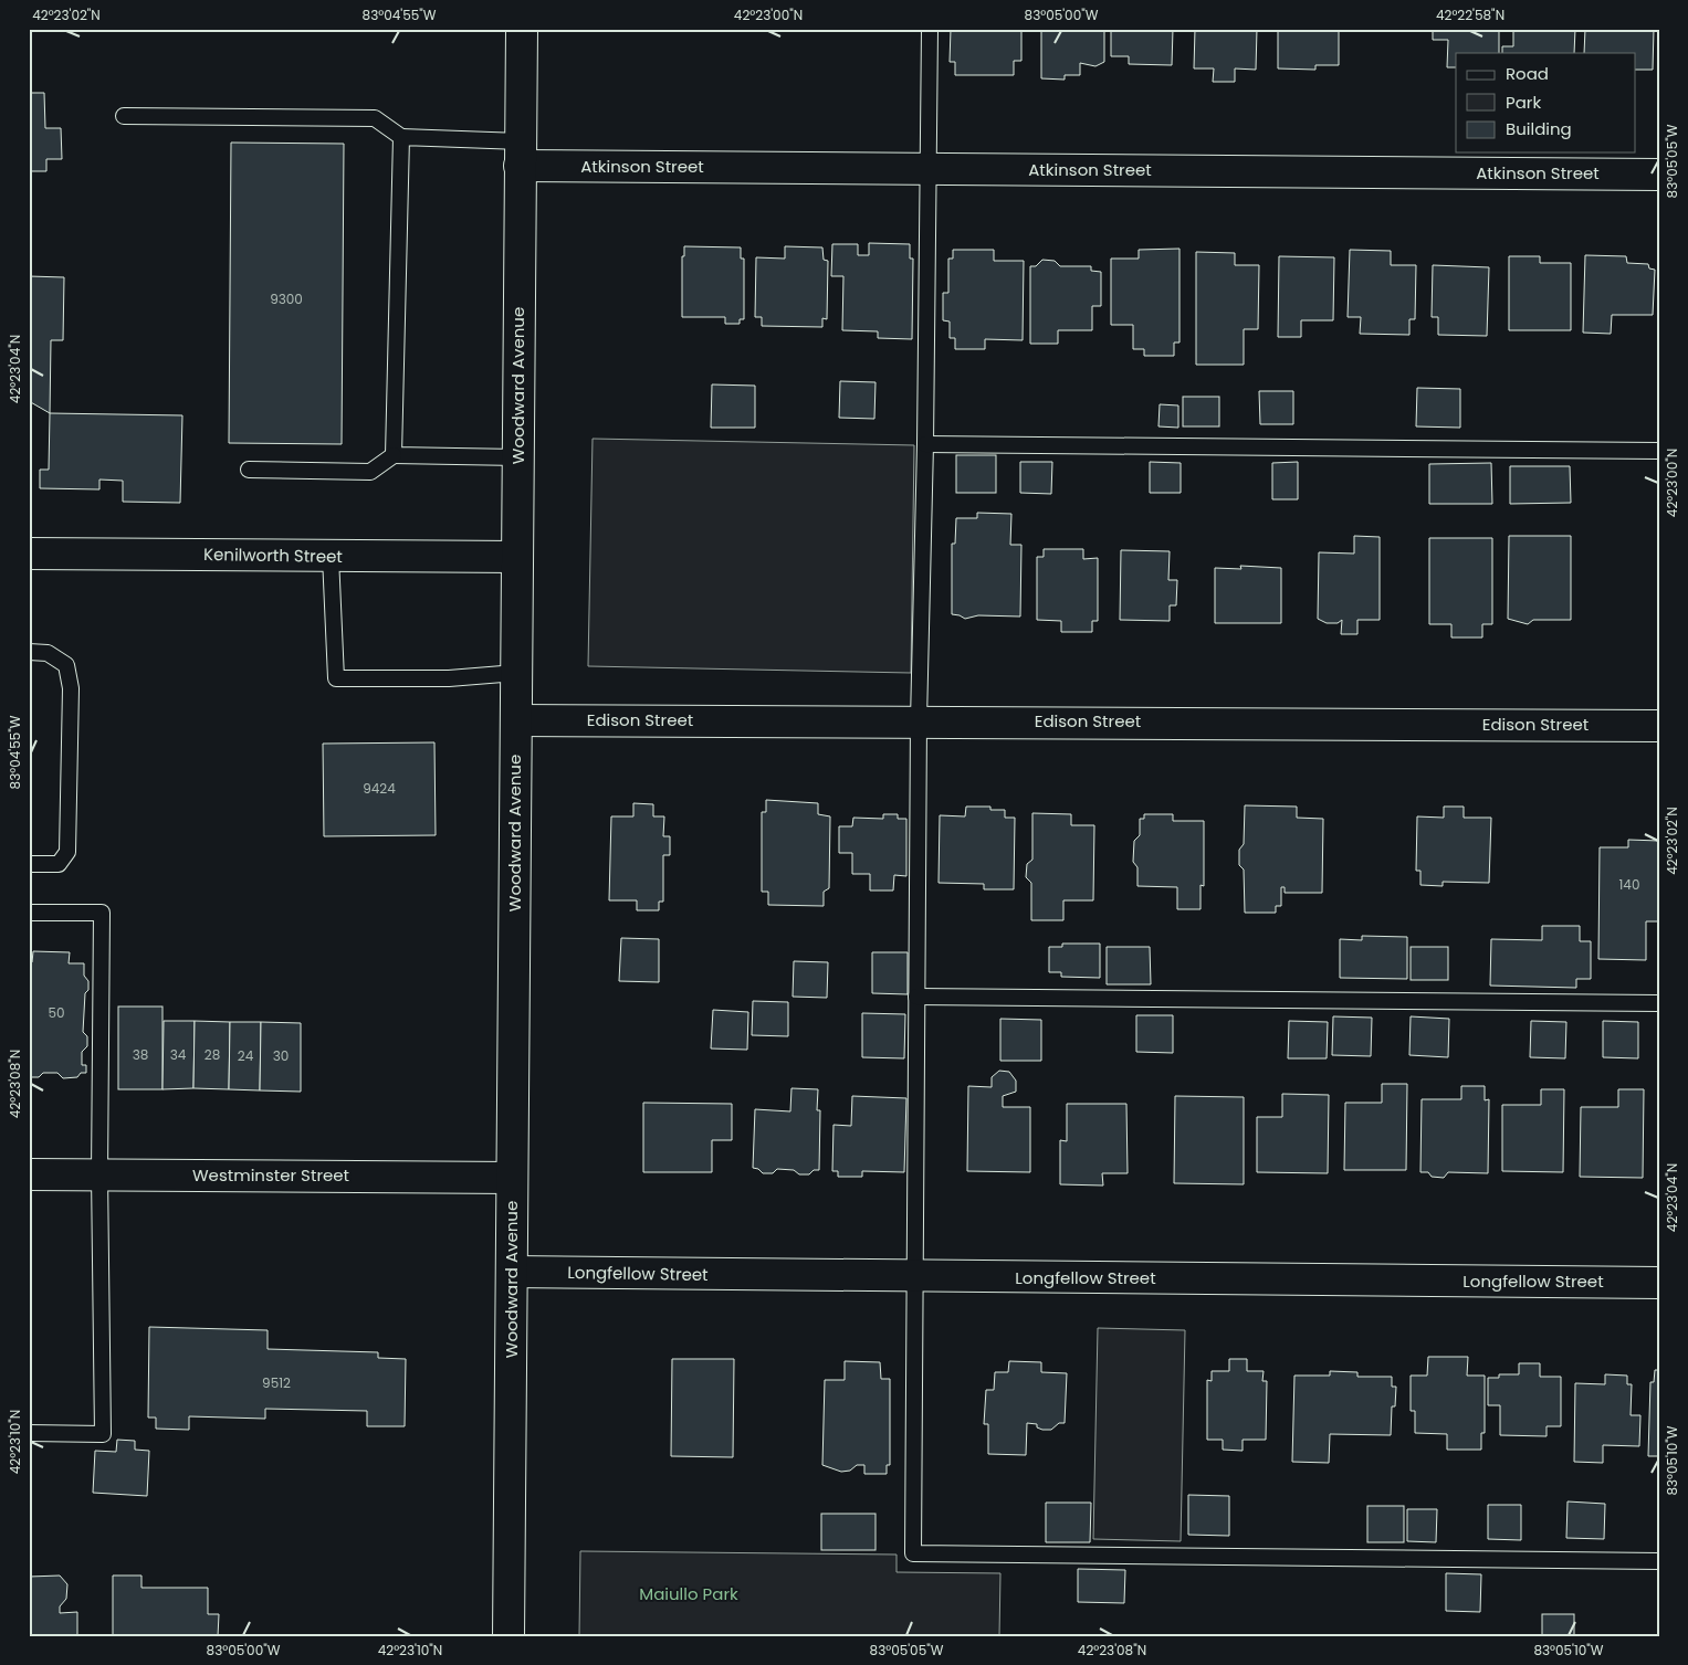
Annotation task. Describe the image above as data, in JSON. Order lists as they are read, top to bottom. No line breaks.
{"streets":{"street":["Atkinson Street","Woodward Avenue","Kenilworth Street","Edison Street","Westminster Street","Longfellow Street"]},"crossings":[["Atkinson Street","Woodward Avenue"],["Woodward Avenue","Kenilworth Street"],["Woodward Avenue","Edison Street"],["Woodward Avenue","Westminster Street"],["Woodward Avenue","Longfellow Street"]],"parks":["Maiullo Park"],"house_numbers":["9300","9424","140","50","38","34","28","24","30","9512"],"legend":["Road","Park","Building"],"coordinates":["42°23'02\"N","83°04'55\"W","42°23'00\"N","83°05'00\"W","42°22'58\"N","83°05'05\"W","42°23'04\"N","42°23'08\"N","42°23'10\"N","83°05'10\"W"]}
